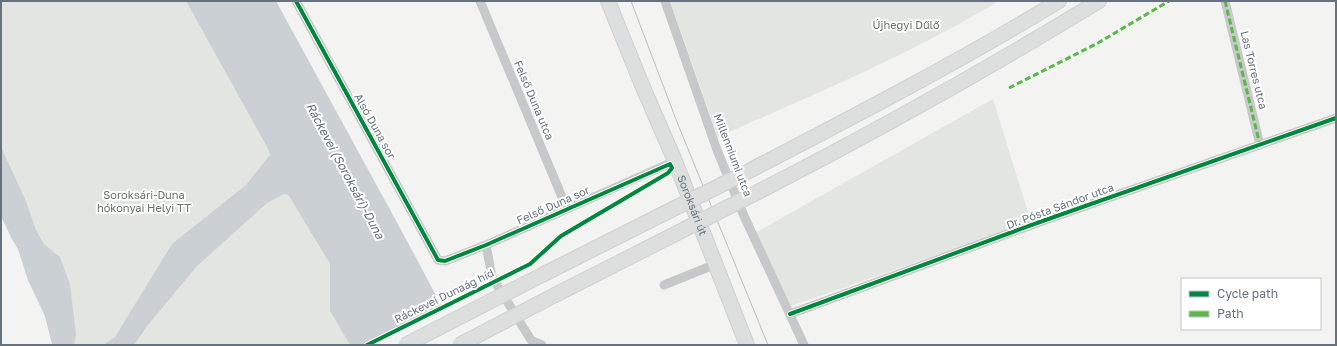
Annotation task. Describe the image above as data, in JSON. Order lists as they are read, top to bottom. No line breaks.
{"streets":{"main road":["Soroksári út"],"street":["Las Torres utca","Felső Duna utca","Alsó Duna sor","Millenniumi utca","Felső Duna sor","Dr. Pósta Sándor utca"],"cycle path":["Ráckevei Dunaág híd"]},"crossings":[["Las Torres utca","Dr. Pósta Sándor utca"],["Felső Duna utca","Felső Duna sor"],["Alsó Duna sor","Felső Duna sor"],["Millenniumi utca","Dr. Pósta Sándor utca"],["Felső Duna sor","Soroksári út"]],"water":["Ráckevei (Soroksári)-Duna"],"parks":["Újhegyi Dűlő","Soroksári-Duna hókonyai Helyi TT"],"legend":["Cycle path","Path"]}
